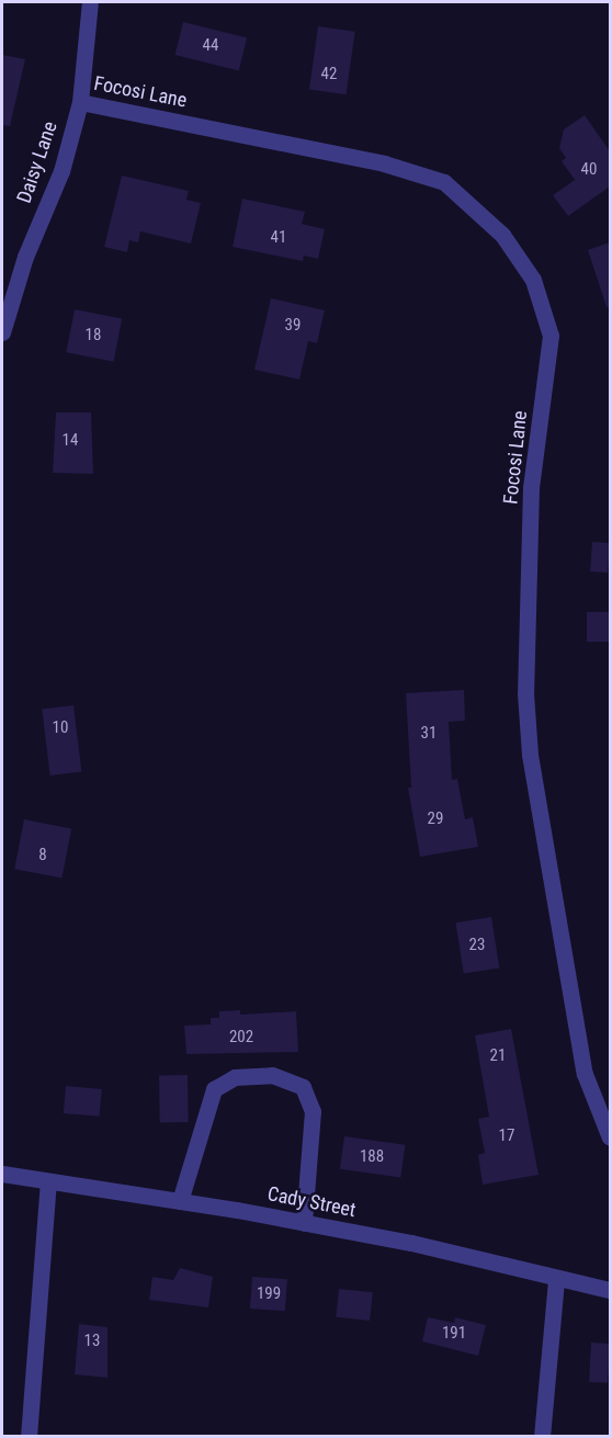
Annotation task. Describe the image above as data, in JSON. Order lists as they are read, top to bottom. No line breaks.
{"streets":{"street":["Focosi Lane","Daisy Lane","Cady Street"]},"crossings":[["Focosi Lane","Daisy Lane"]],"house_numbers":["44","42","40","41","39","18","14","10","31","29","8","23","202","21","17","188","199","191","13"]}
